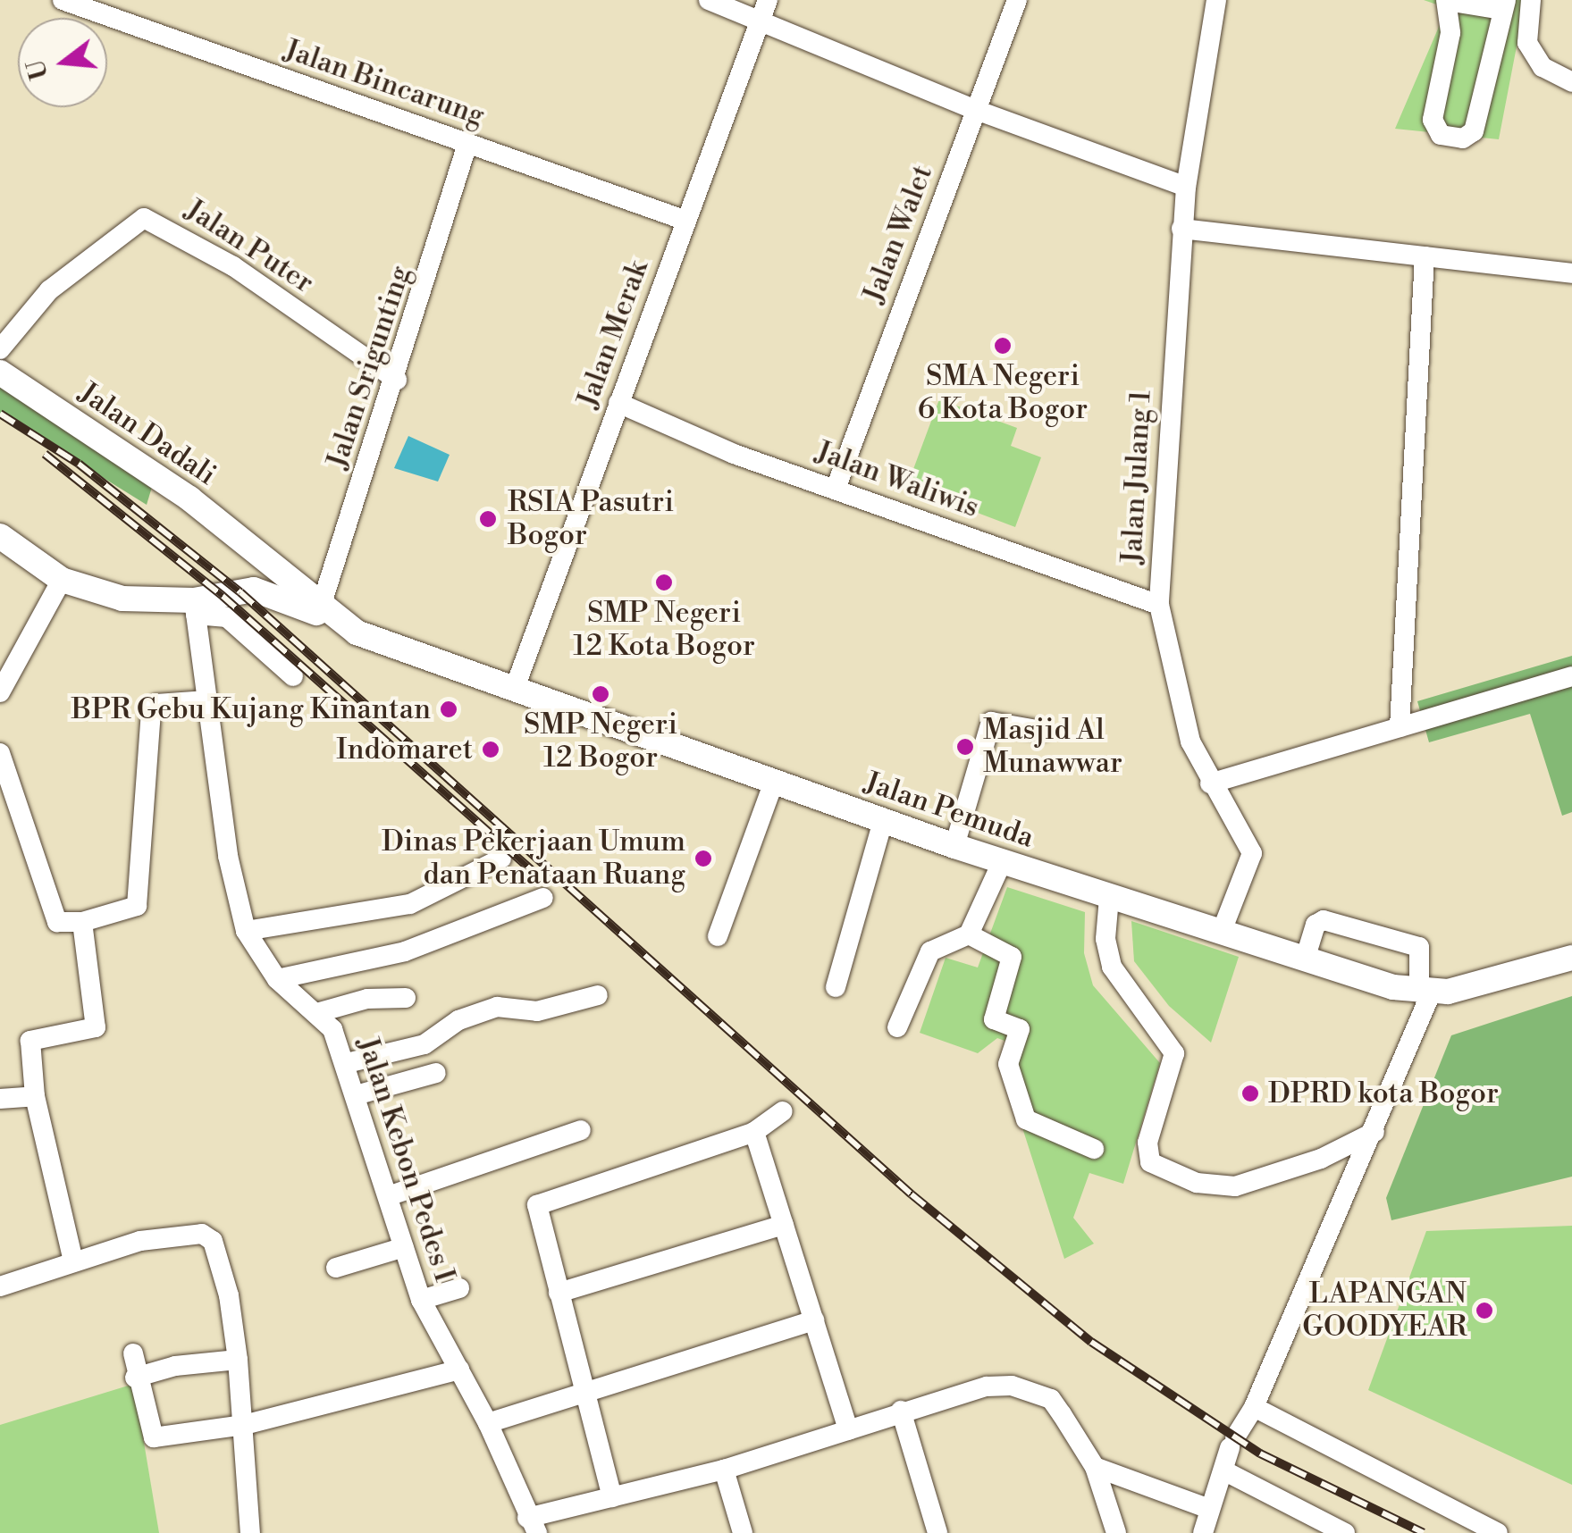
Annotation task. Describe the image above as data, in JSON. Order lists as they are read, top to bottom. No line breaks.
{"streets":{"main road":["Jalan Dadali","Jalan Pemuda"],"street":["Jalan Bincarung","Jalan Walet","Jalan Puter","Jalan Merak","Jalan Srigunting","Jalan Julang 1","Jalan Waliwis","Jalan Kebon Pedes I"]},"crossings":[["Jalan Bincarung","Jalan Merak"],["Jalan Bincarung","Jalan Srigunting"],["Jalan Walet","Jalan Waliwis"],["Jalan Puter","Jalan Srigunting"],["Jalan Merak","Jalan Waliwis"],["Jalan Merak","Jalan Pemuda"],["Jalan Srigunting","Jalan Dadali"],["Jalan Srigunting","Jalan Pemuda"],["Jalan Dadali","Jalan Pemuda"],["Jalan Julang 1","Jalan Waliwis"],["Jalan Julang 1","Jalan Pemuda"]],"places":["SMA Negeri 6 Kota Bogor","RSIA Pasutri Bogor","SMP Negeri 12 Kota Bogor","SMP Negeri 12 Bogor","BPR Gebu Kujang Kinantan","Masjid Al Munawwar","Indomaret","Dinas Pekerjaan Umum dan Penataan Ruang","DPRD kota Bogor","LAPANGAN GOODYEAR"],"north":"left"}
